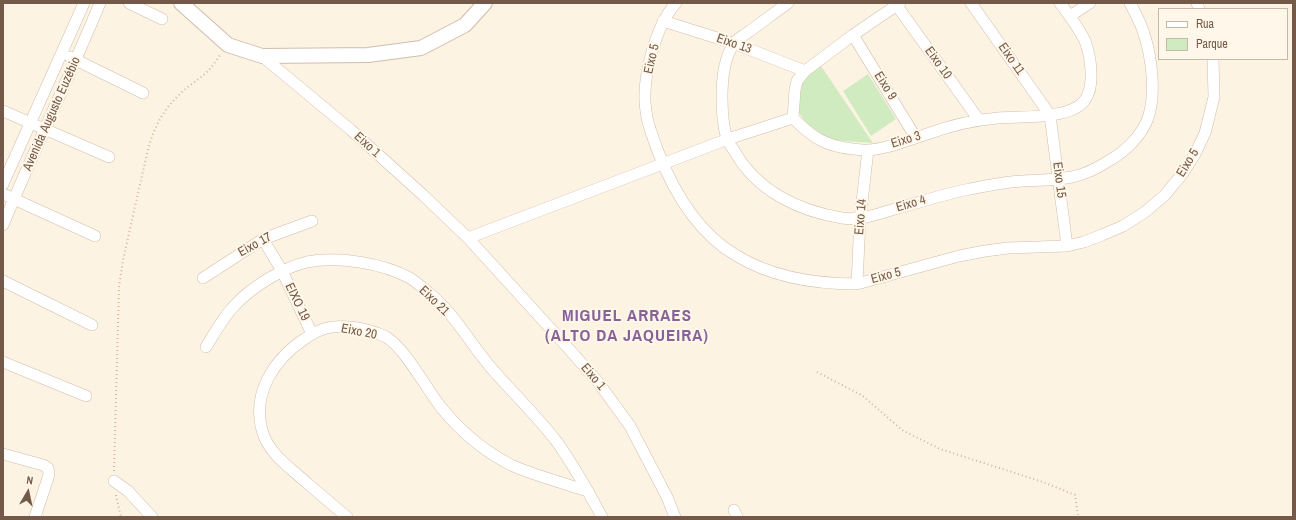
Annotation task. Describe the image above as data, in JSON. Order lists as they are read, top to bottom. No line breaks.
{"streets":{"street":["Eixo 13","Eixo 5","Eixo 11","Eixo 10","Eixo 9","Avenida Augusto Euzébio","Eixo 3","Eixo 1","Eixo 15","Eixo 4","Eixo 14","Eixo 17","Eixo 21","EIXO 19","Eixo 20"]},"crossings":[["Eixo 13","Eixo 5"],["Eixo 13","Eixo 4"],["Eixo 5","Eixo 15"],["Eixo 5","Eixo 14"],["Eixo 11","Eixo 3"],["Eixo 11","Eixo 15"],["Eixo 10","Eixo 3"],["Eixo 9","Eixo 3"],["Eixo 3","Eixo 15"],["Eixo 3","Eixo 14"],["Eixo 15","Eixo 4"],["Eixo 4","Eixo 14"],["Eixo 17","EIXO 19"],["Eixo 21","EIXO 19"],["Eixo 21","Eixo 20"],["EIXO 19","Eixo 20"]],"districts":["MIGUEL ARRAES (ALTO DA JAQUEIRA)"],"legend":["Rua","Parque"],"north":"top"}
